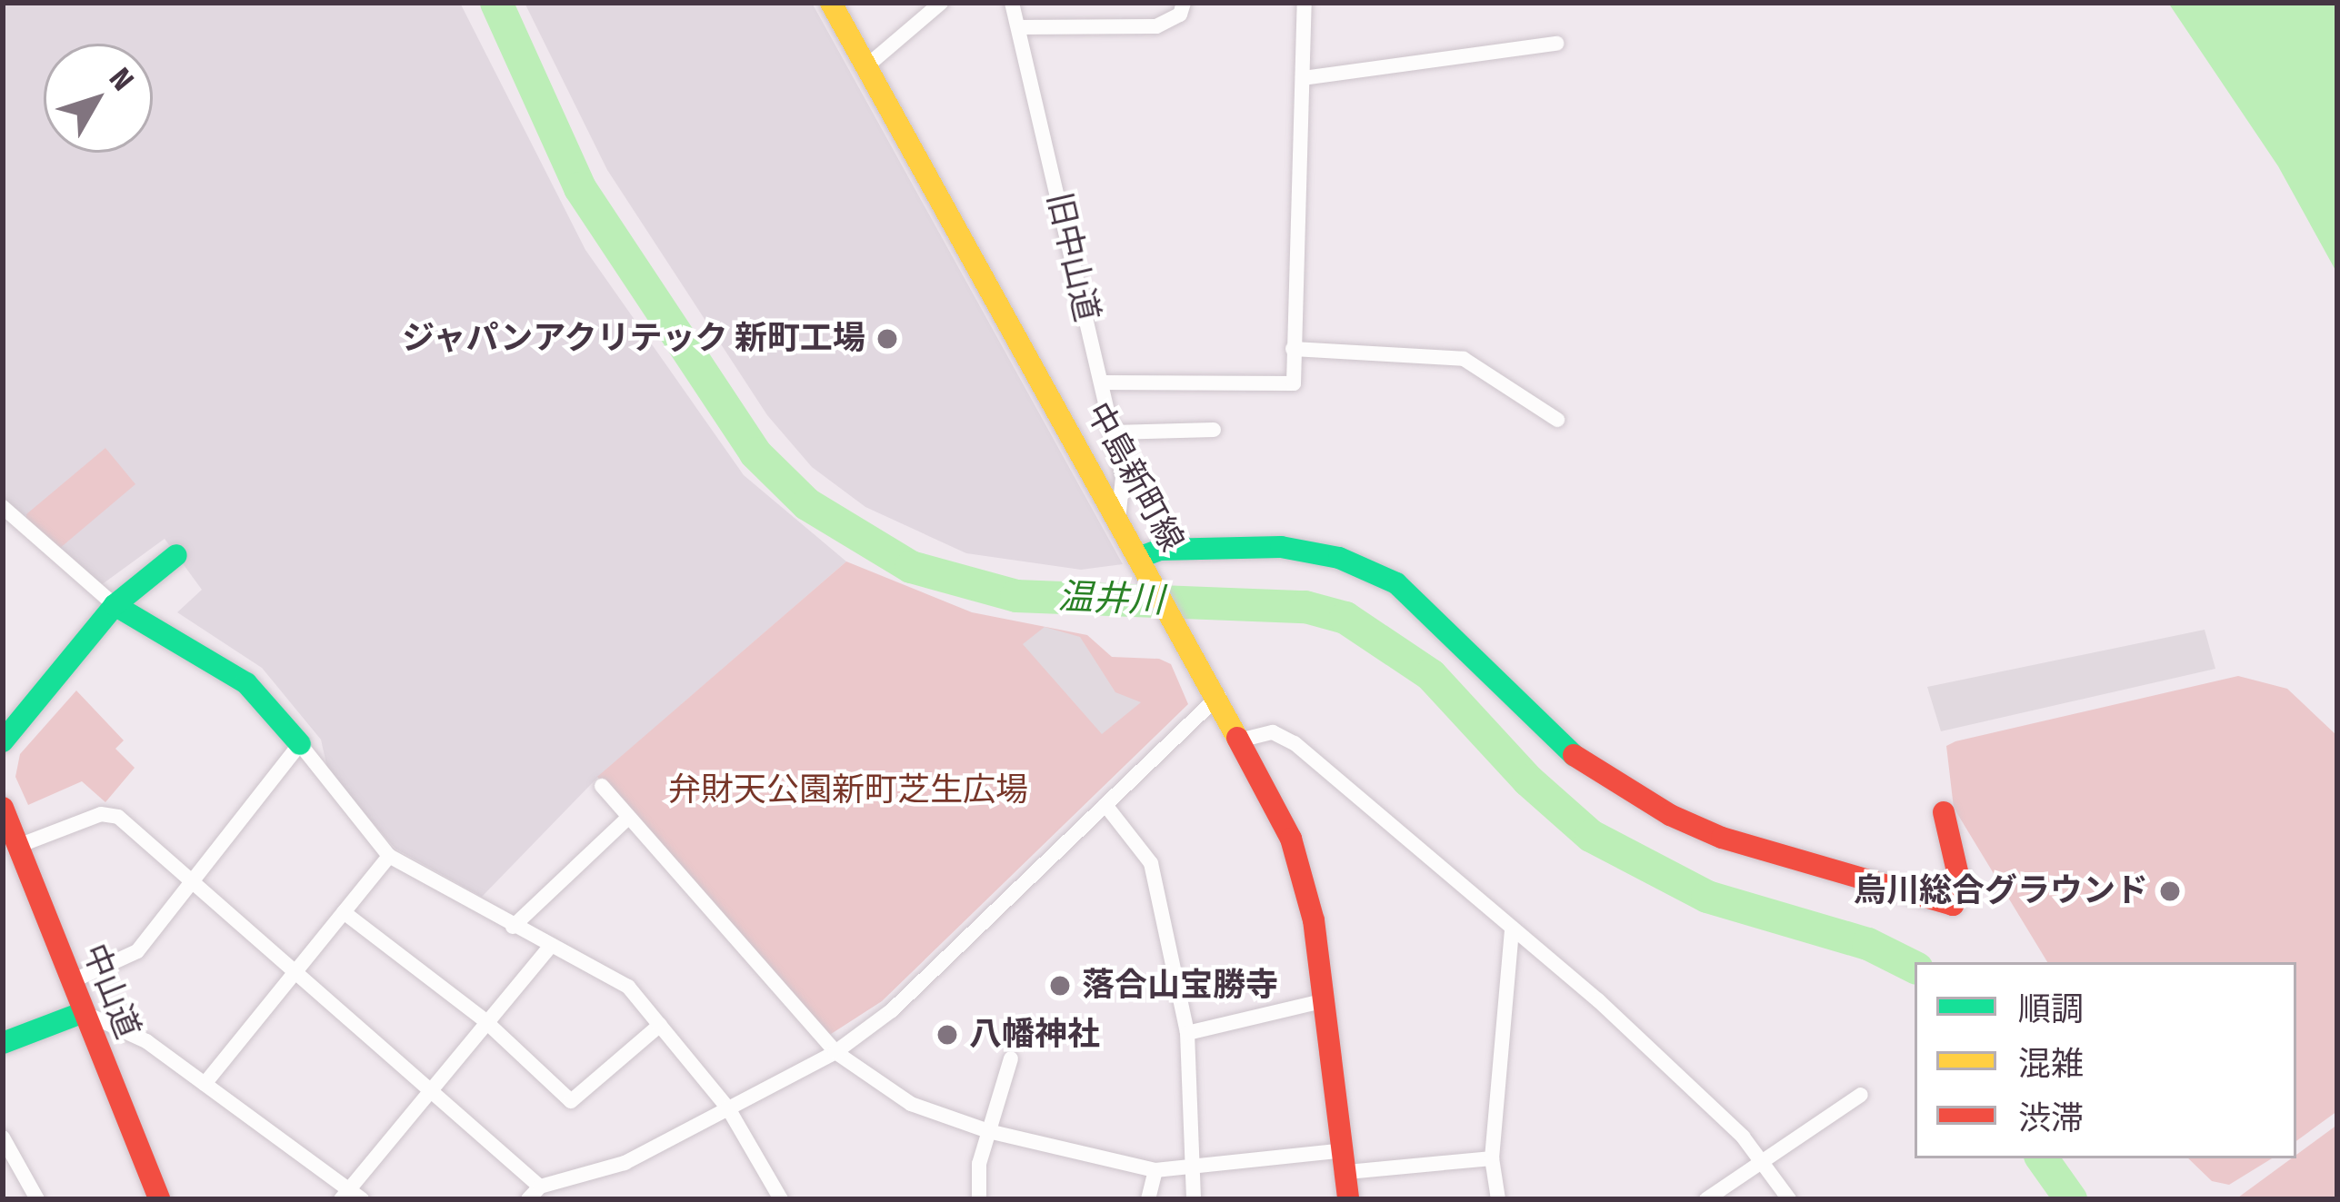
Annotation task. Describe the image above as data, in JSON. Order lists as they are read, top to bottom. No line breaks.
{"streets":{"main road":["中島新町線","中山道"],"street":["旧中山道"]},"crossings":[["旧中山道","中島新町線"]],"water":["温井川"],"parks":["弁財天公園新町芝生広場"],"places":["ジャパンアクリテック 新町工場","烏川総合グラウンド","落合山宝勝寺","八幡神社"],"legend":["順調","混雑","渋滞"],"north":"top right"}
